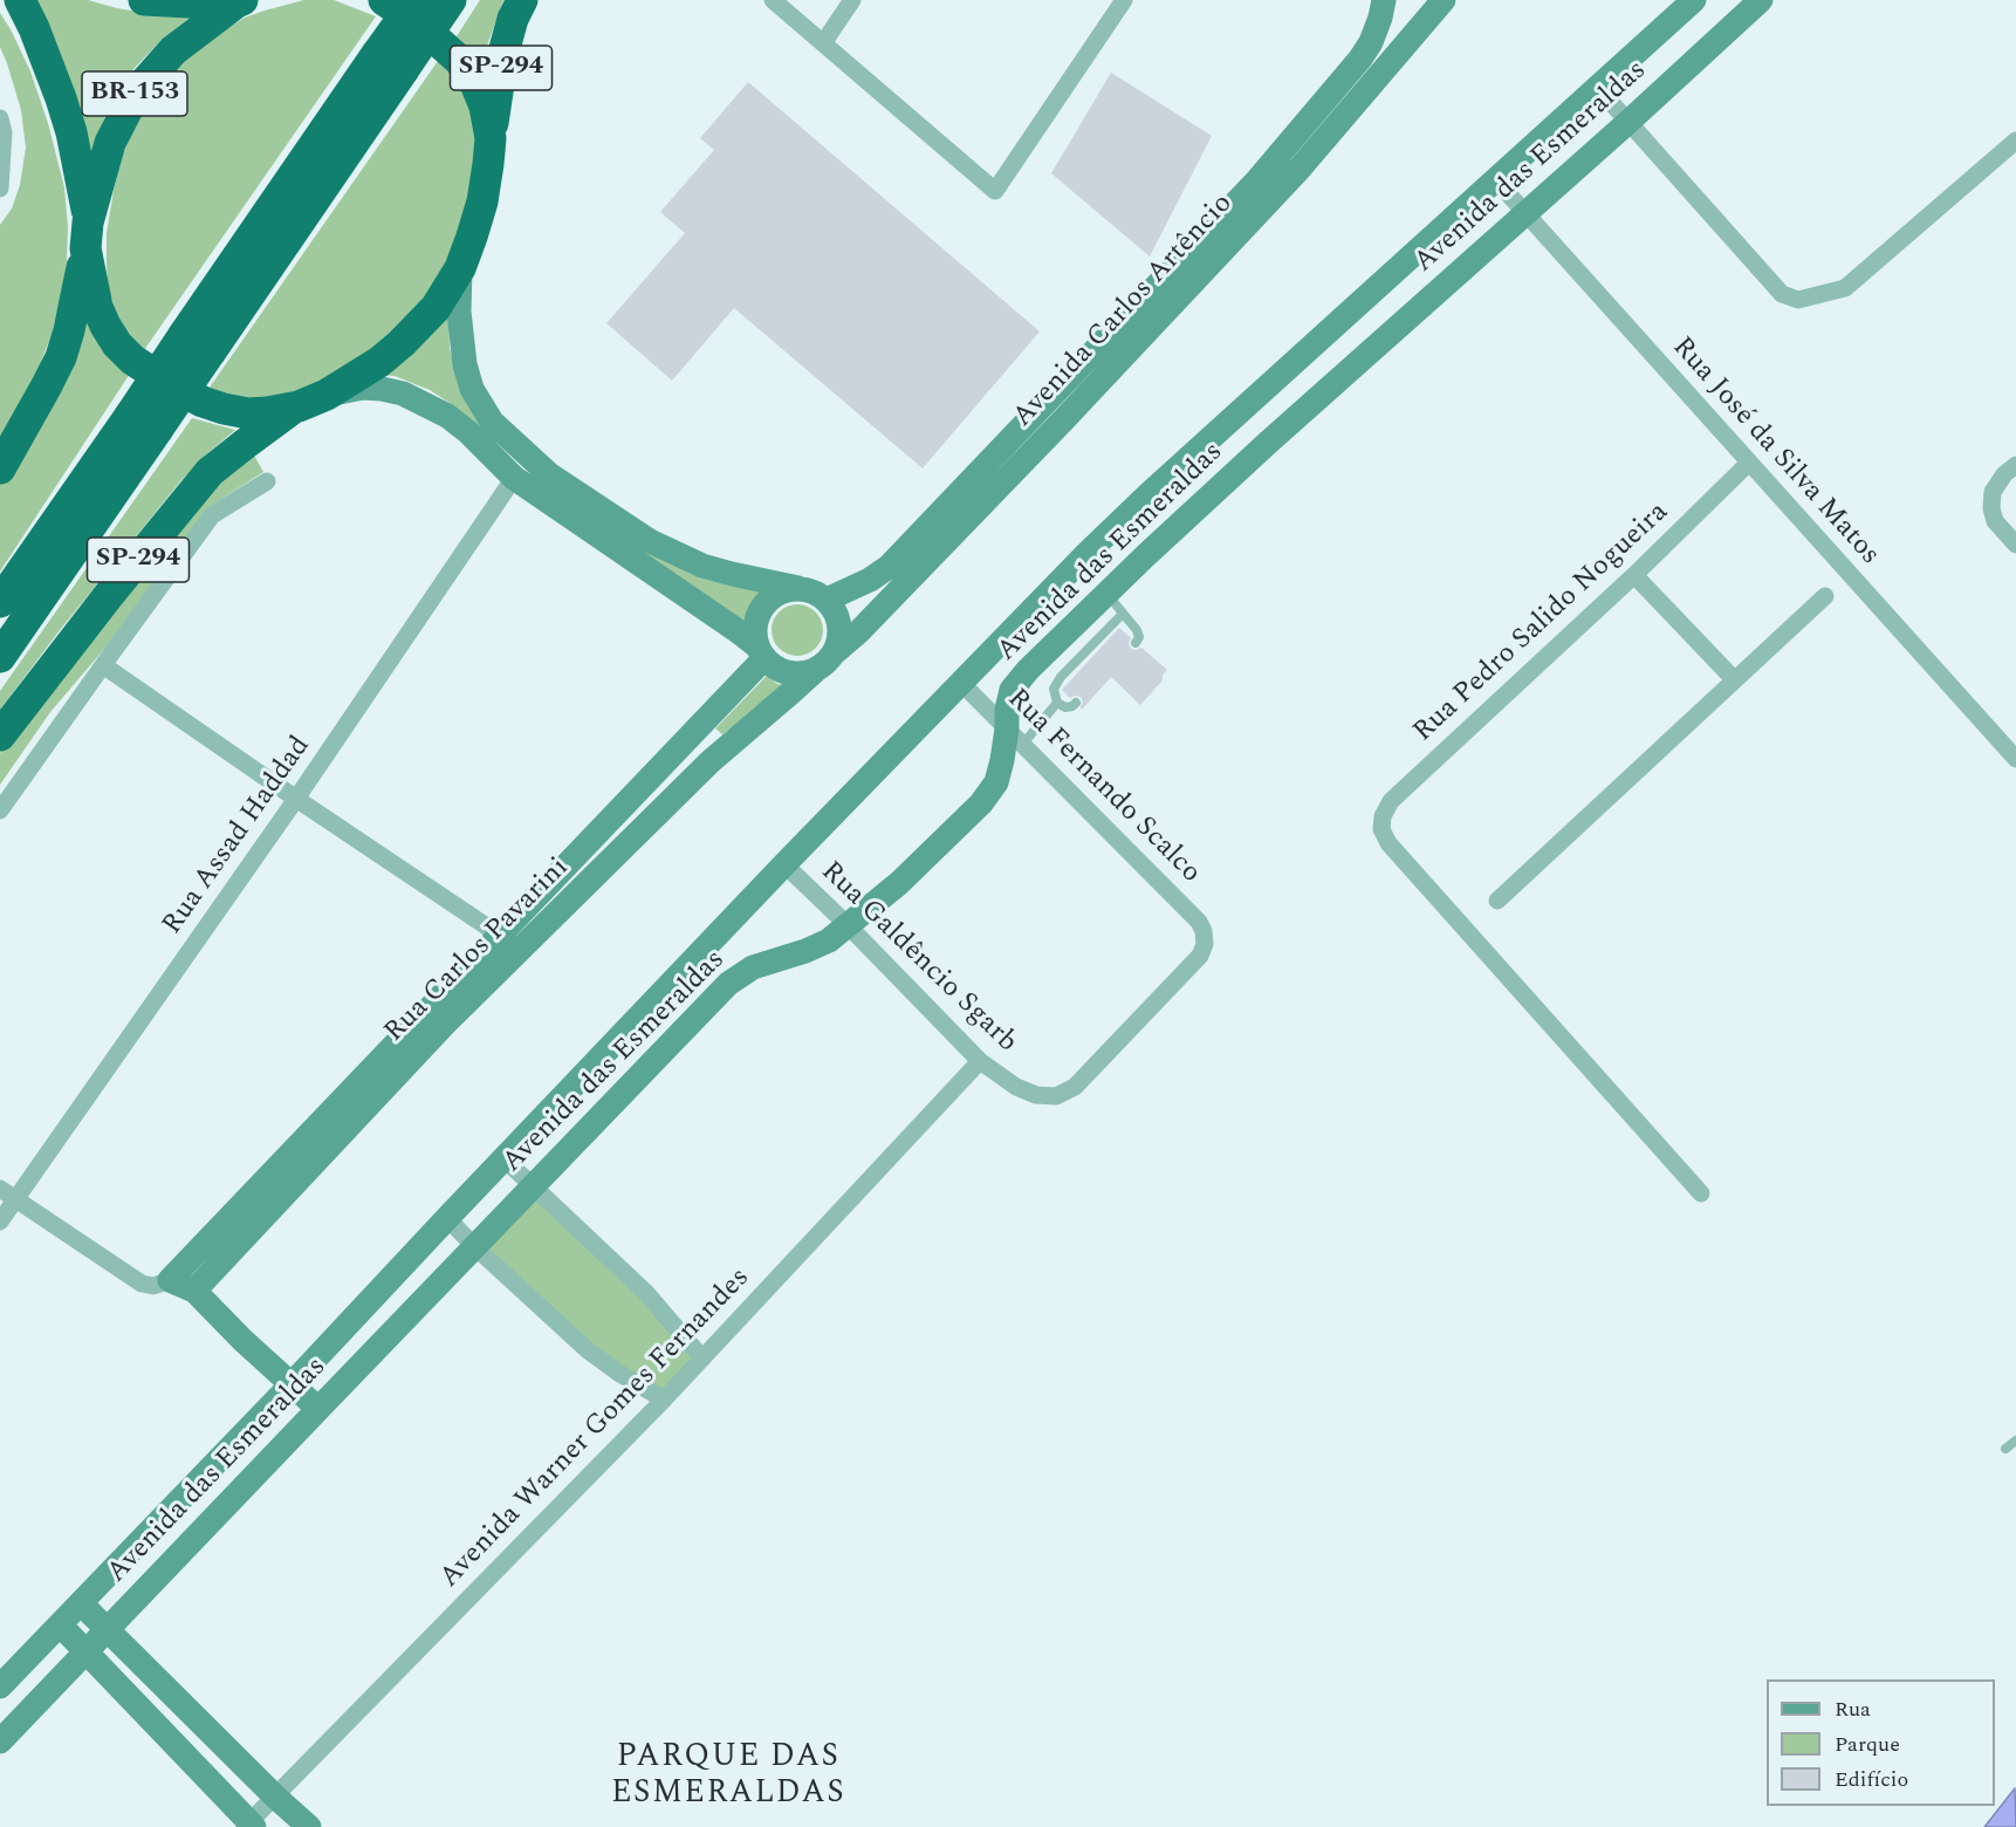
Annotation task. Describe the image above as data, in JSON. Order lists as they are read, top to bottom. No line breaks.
{"streets":{"highway":["SP-294","BR-153"],"main road":["Avenida das Esmeraldas","Avenida Carlos Artêncio","Rua Carlos Pavarini"],"street":["Rua José da Silva Matos","Rua Pedro Salido Nogueira","Rua Fernando Scalco","Rua Assad Haddad","Rua Galdêncio Sgarb","Avenida Warner Gomes Fernandes"]},"crossings":[["Avenida das Esmeraldas","Rua José da Silva Matos"],["Avenida das Esmeraldas","Rua Fernando Scalco"],["Avenida das Esmeraldas","Rua Galdêncio Sgarb"],["Avenida Carlos Artêncio","Rua Carlos Pavarini"],["Rua José da Silva Matos","Rua Pedro Salido Nogueira"],["Rua Fernando Scalco","Rua Galdêncio Sgarb"],["Rua Galdêncio Sgarb","Avenida Warner Gomes Fernandes"]],"districts":["PARQUE DAS ESMERALDAS"],"legend":["Rua","Parque","Edifício"]}
